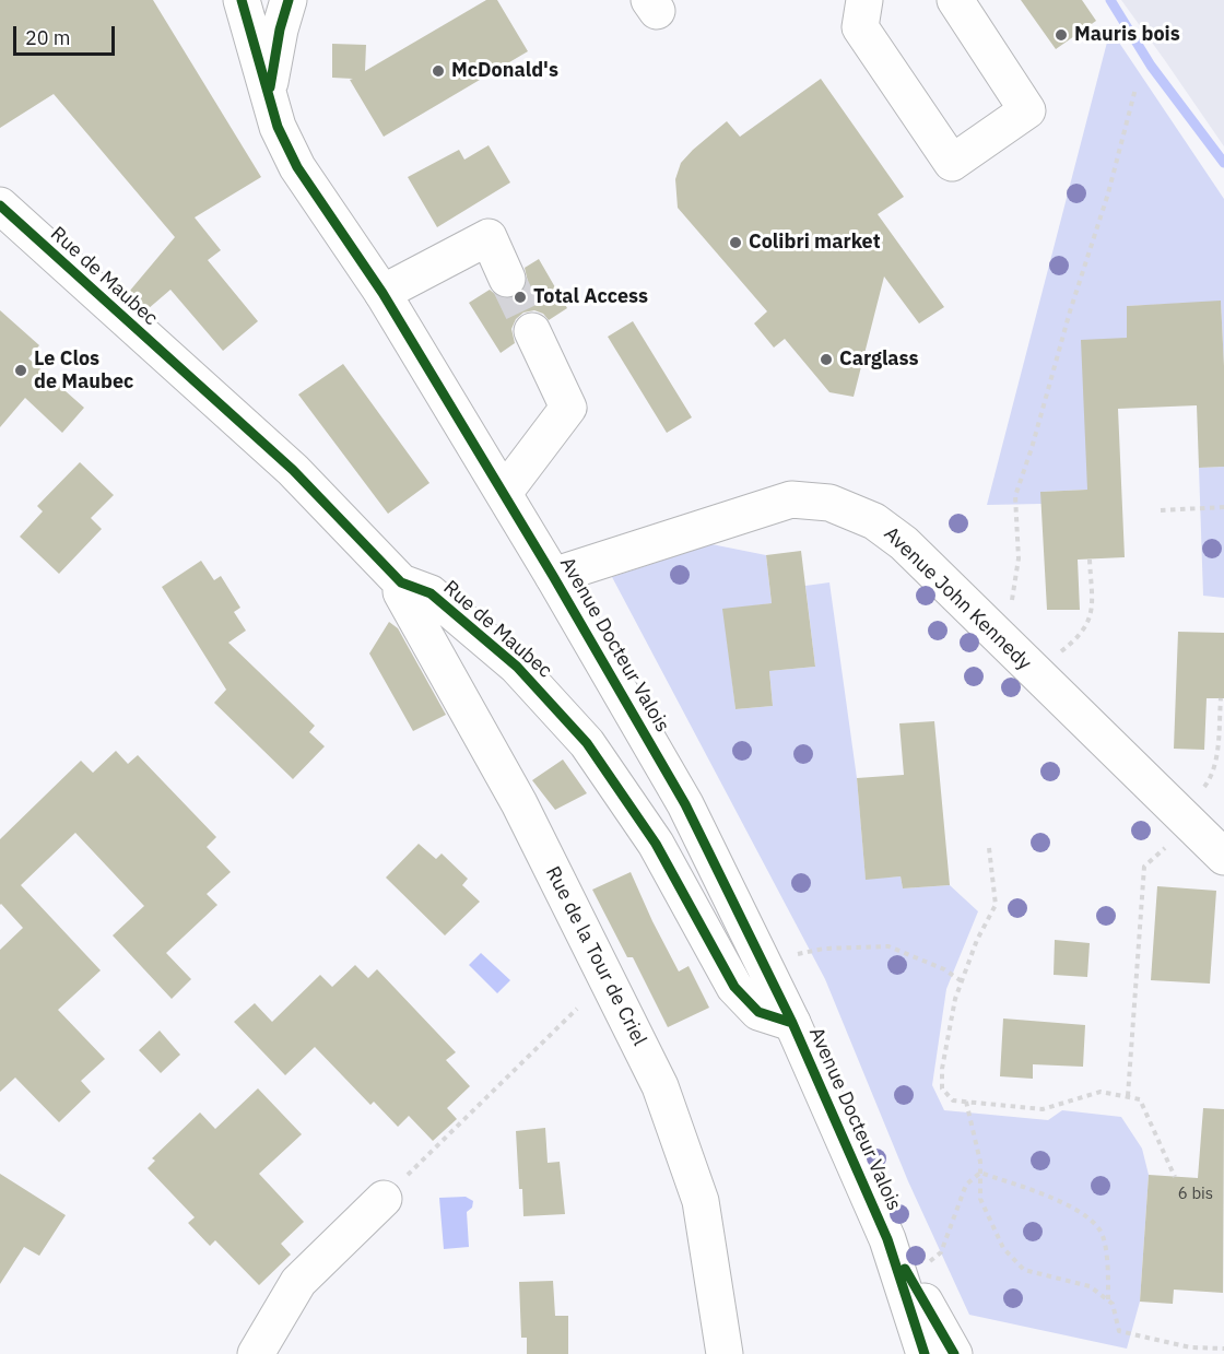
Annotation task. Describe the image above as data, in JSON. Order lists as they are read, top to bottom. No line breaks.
{"streets":{"street":["Rue de Maubec","Avenue John Kennedy","Avenue Docteur Valois","Rue de la Tour de Criel"]},"crossings":[["Rue de Maubec","Avenue Docteur Valois"],["Rue de Maubec","Rue de la Tour de Criel"],["Avenue John Kennedy","Avenue Docteur Valois"]],"places":["Mauris bois","McDonald's","Colibri market","Total Access","Carglass","Le Clos de Maubec"],"house_numbers":["6 bis"],"scale_bar":"20 m"}
